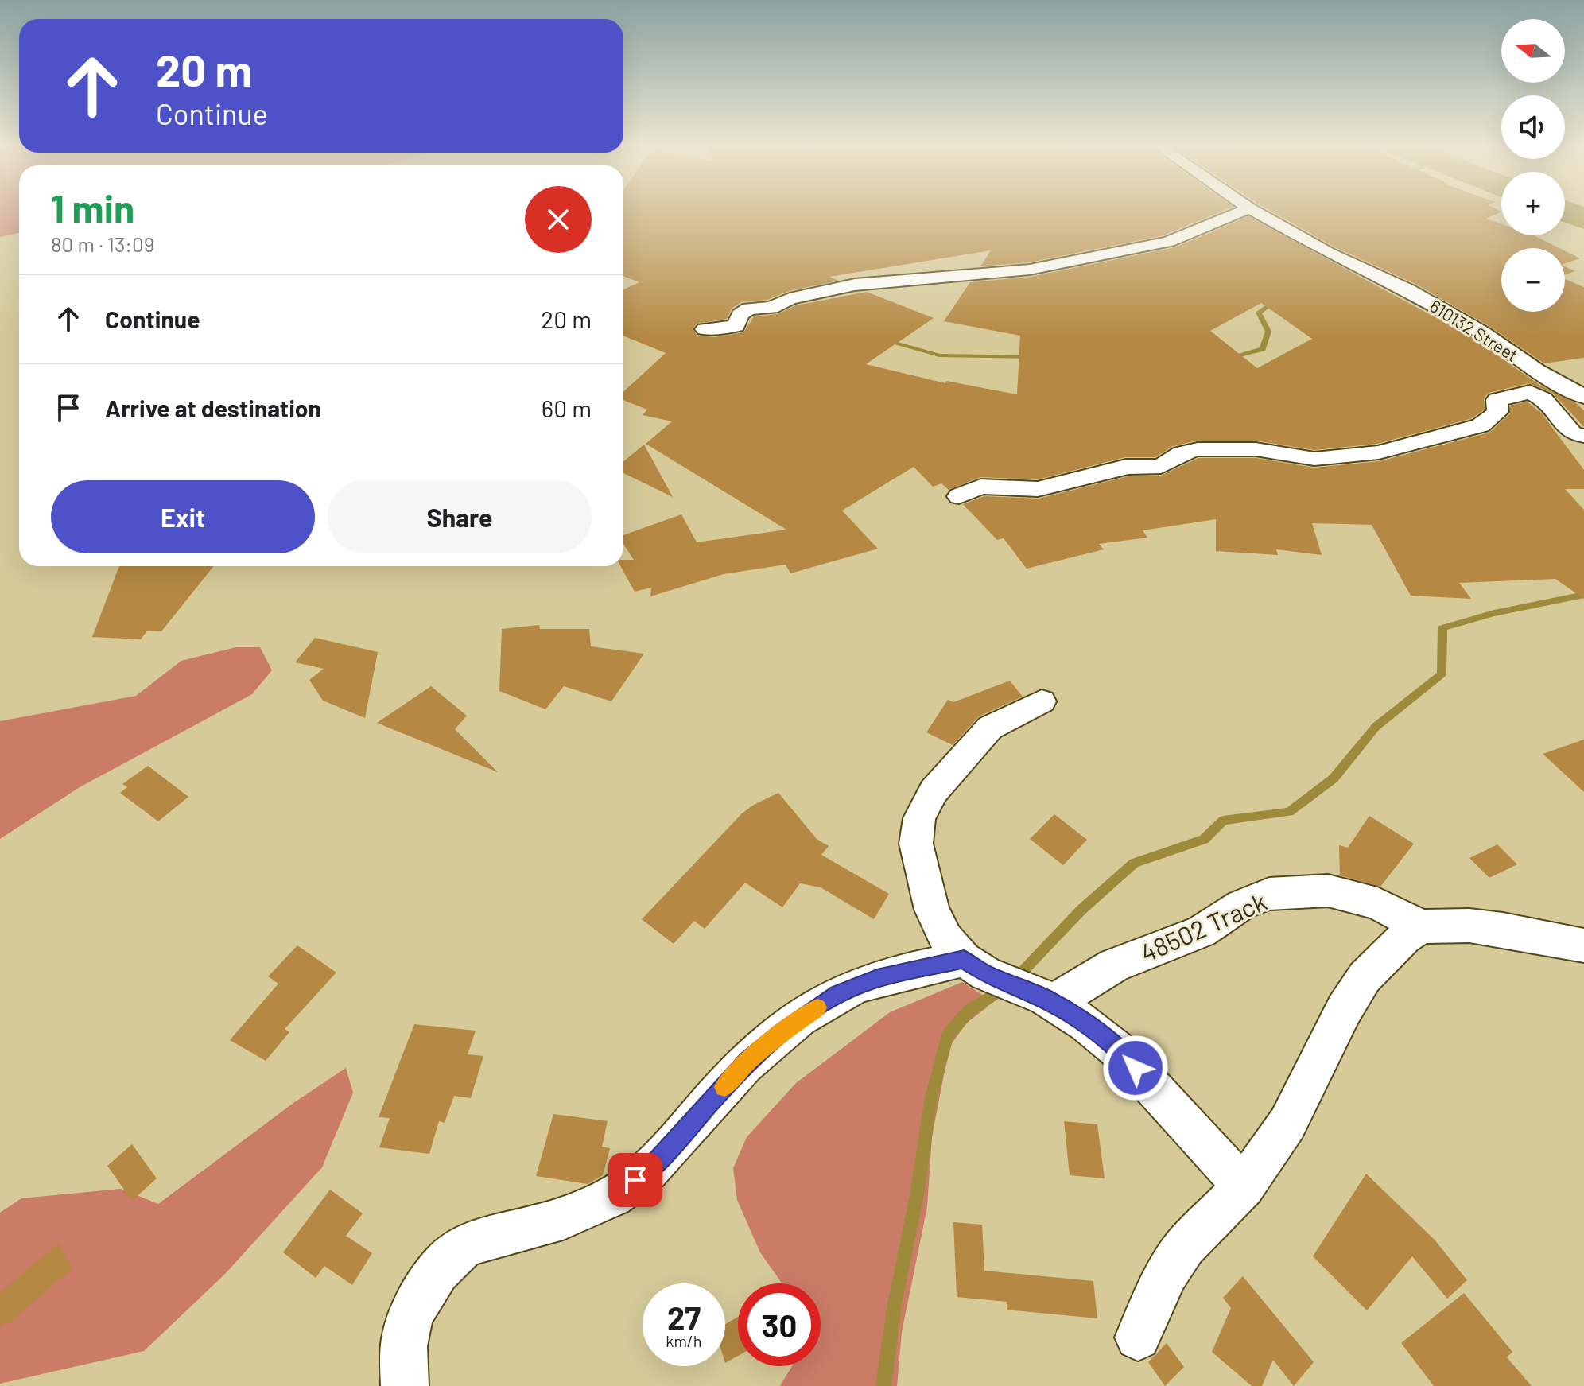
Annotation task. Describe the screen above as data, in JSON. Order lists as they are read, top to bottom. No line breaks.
{"streets":{"street":["610132 Street","48502 Track"]},"north":"left","page":{"map_buttons":["+","−"],"turn":["20 m","Continue"],"heading":["1 min","80 m · 13:09"],"list":[{"name":"Continue","value":"20 m"},{"name":"Arrive at destination","value":"60 m"}],"buttons":["Exit","Share"],"speed":"27 km/h","limit":"30"}}
